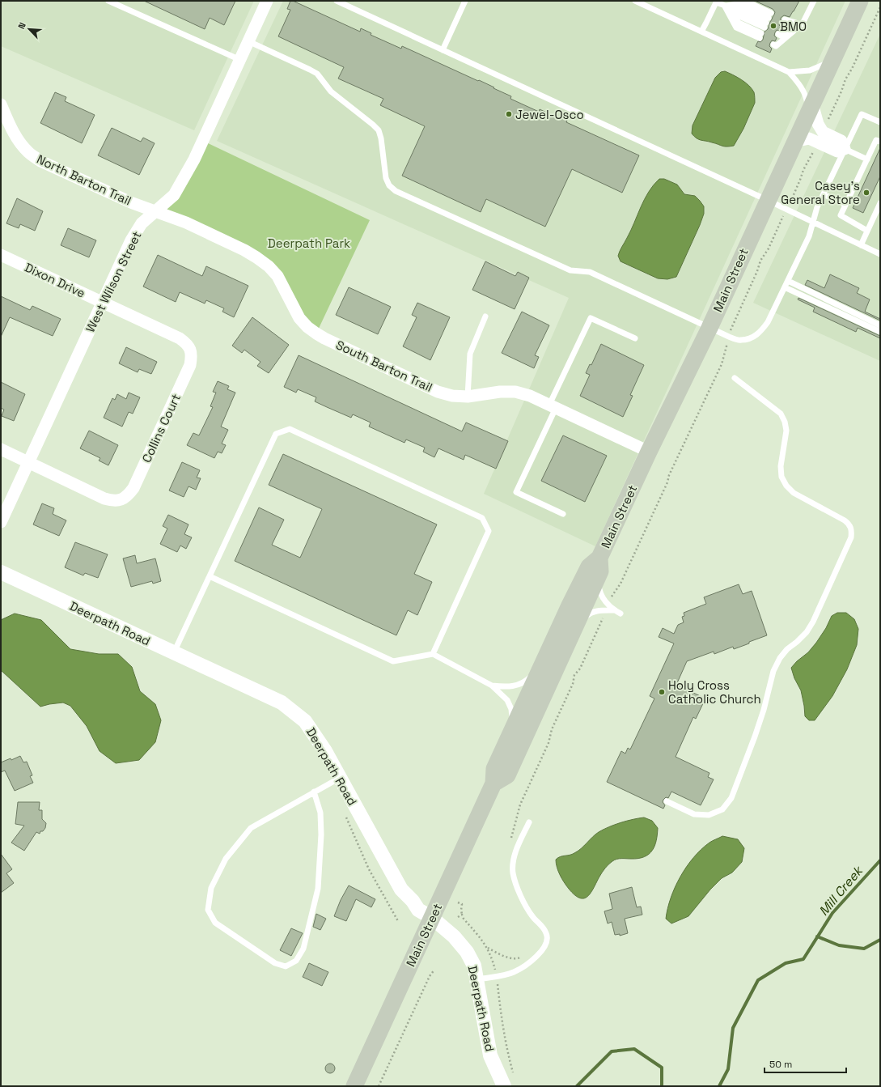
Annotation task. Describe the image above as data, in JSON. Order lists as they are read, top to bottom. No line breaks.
{"streets":{"main road":["Main Street"],"street":["North Barton Trail","Dixon Drive","West Wilson Street","South Barton Trail","Collins Court","Deerpath Road"]},"crossings":[["North Barton Trail","West Wilson Street"],["North Barton Trail","South Barton Trail"],["Dixon Drive","West Wilson Street"],["Dixon Drive","Collins Court"],["Main Street","South Barton Trail"],["Main Street","Deerpath Road"],["West Wilson Street","South Barton Trail"],["West Wilson Street","Collins Court"]],"water":["Mill Creek"],"parks":["Deerpath Park"],"places":["BMO","Jewel-Osco","Casey's General Store","Holy Cross Catholic Church"],"scale_bar":"50 m","north":"top left"}
